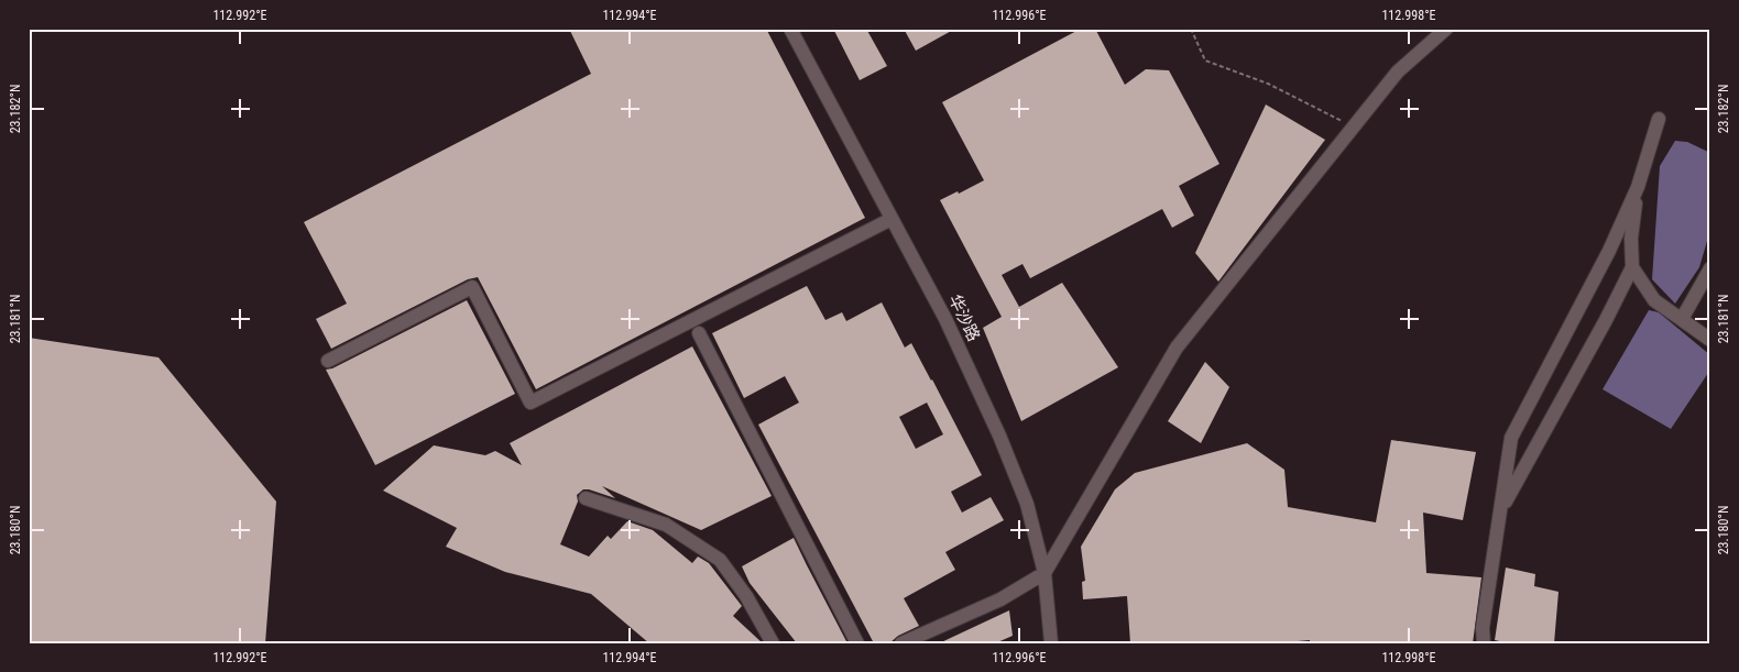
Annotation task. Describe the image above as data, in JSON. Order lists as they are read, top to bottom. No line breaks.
{"streets":{"street":["华沙路"]},"coordinates":["112.992°E","112.994°E","112.996°E","112.998°E","23.182°N","23.181°N","23.180°N"]}
